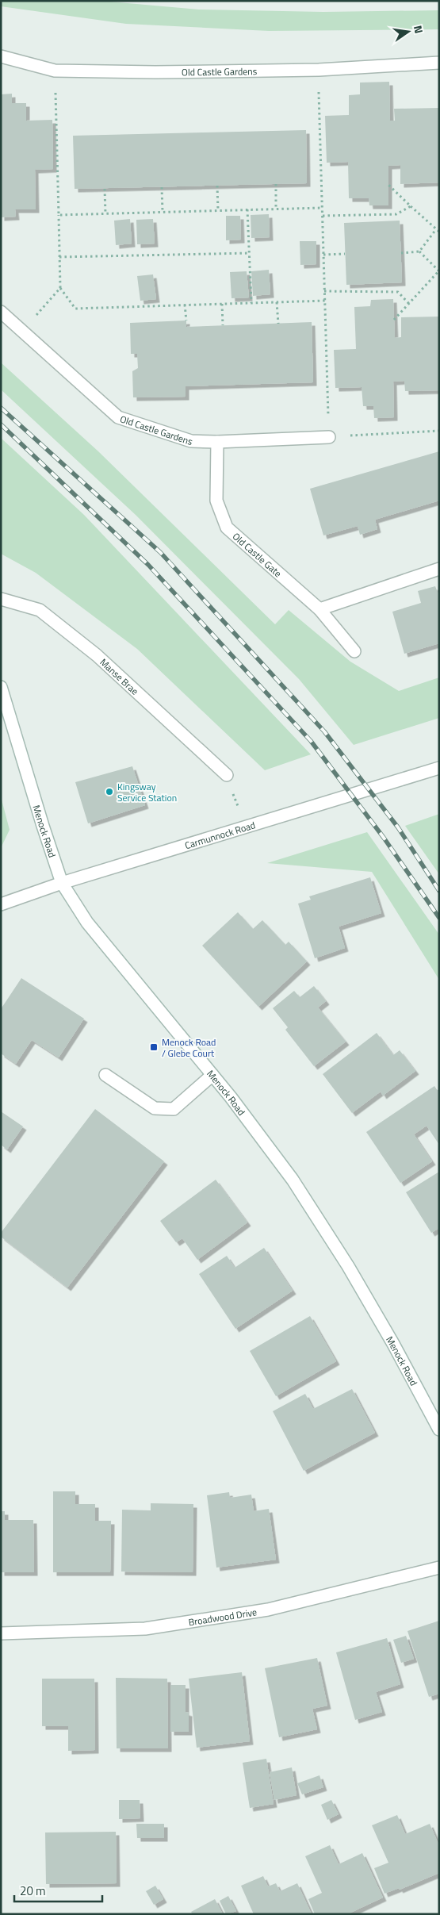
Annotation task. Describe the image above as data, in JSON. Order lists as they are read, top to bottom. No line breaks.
{"streets":{"street":["Old Castle Gardens","Old Castle Gate","Manse Brae","Menock Road","Carmunnock Road","Broadwood Drive"]},"crossings":[["Old Castle Gardens","Old Castle Gate"],["Menock Road","Carmunnock Road"]],"places":{"other":["Kingsway Service Station"],"transit":["Menock Road / Glebe Court"]},"scale_bar":"20 m","north":"right"}
